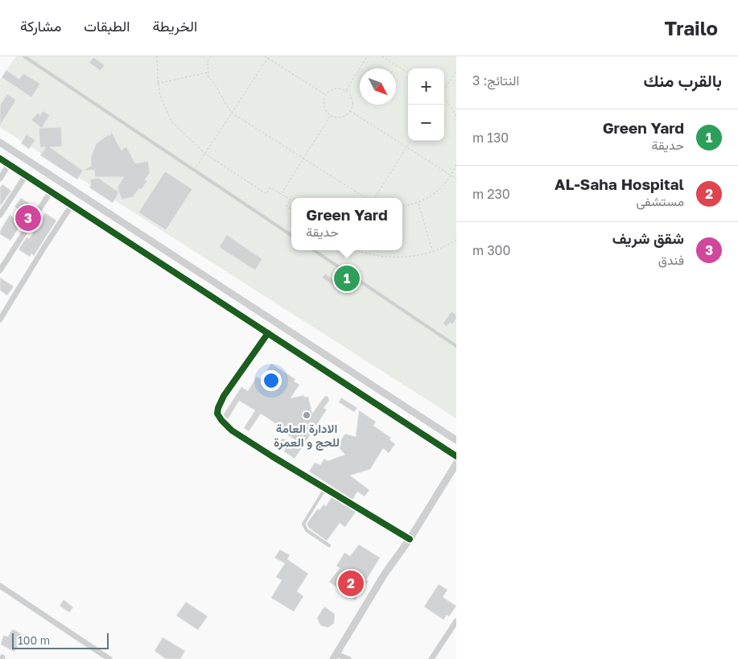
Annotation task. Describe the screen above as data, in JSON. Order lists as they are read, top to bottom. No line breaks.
{"places":["الادارة العامة للحج و العمرة"],"scale_bar":"100 m","north":"bottom right","page":{"header":"Trailo","nav":["الخريطة","الطبقات","مشاركة"],"heading":["بالقرب منك","النتائج: 3"],"map_buttons":["+","−"],"list":[{"mark":"1","name":"Green Yard","note":"حديقة","value":"130 m"},{"mark":"2","name":"AL-Saha Hospital","note":"مستشفى","value":"230 m"},{"mark":"3","name":"شقق شريف","note":"فندق","value":"300 m"}],"popup":["Green Yard","حديقة"],"pins":["3","1","2"],"scale":"100 m"}}
